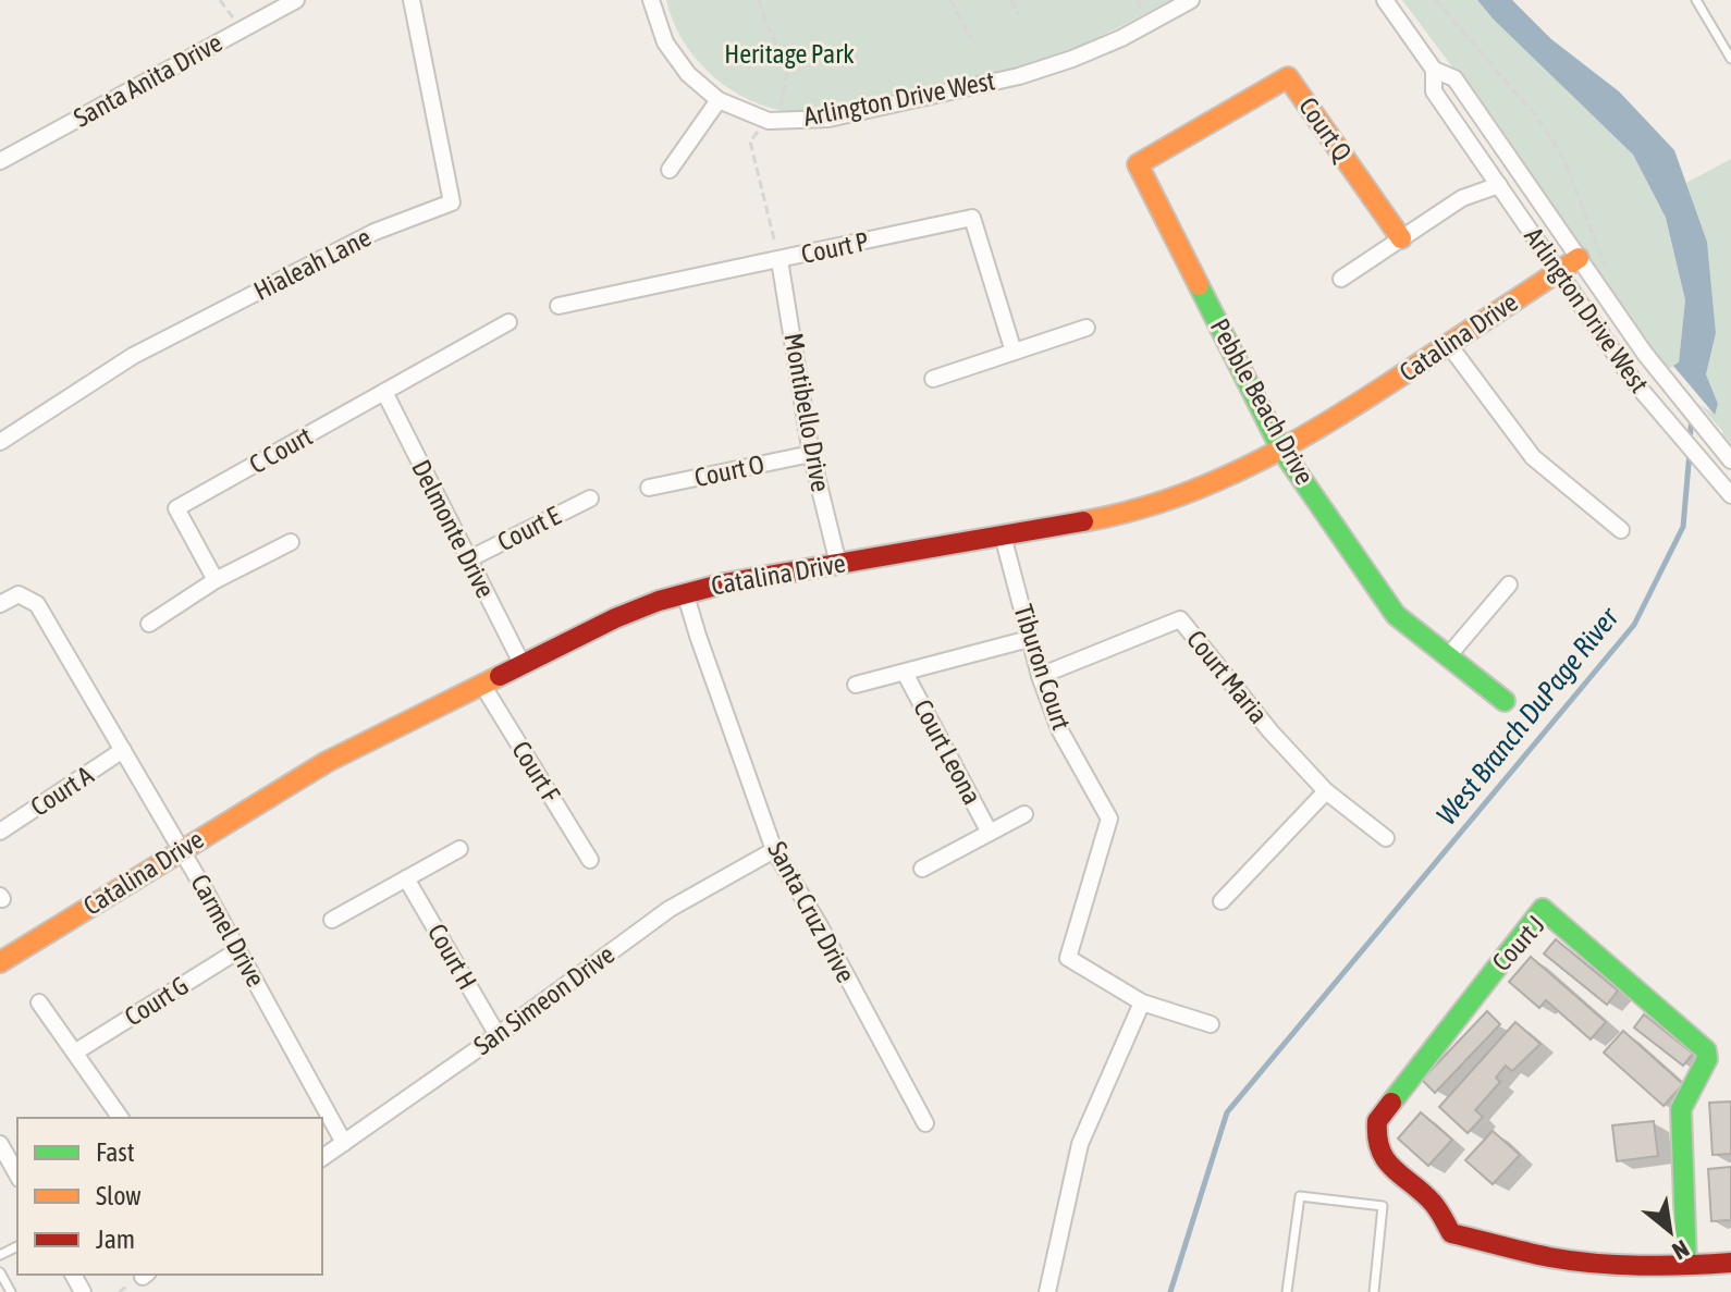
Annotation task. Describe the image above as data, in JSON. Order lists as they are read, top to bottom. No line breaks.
{"streets":{"street":["Santa Anita Drive","Arlington Drive West","Court Q","Court P","Hialeah Lane","Catalina Drive","Pebble Beach Drive","Montibello Drive","C Court","Court O","Delmonte Drive","Court E","Tiburon Court","Court Maria","Court Leona","Court F","Court A","Santa Cruz Drive","Carmel Drive","Court J","Court H","San Simeon Drive","Court G"]},"crossings":[["Arlington Drive West","Catalina Drive"],["Court Q","Pebble Beach Drive"],["Court P","Montibello Drive"],["Catalina Drive","Pebble Beach Drive"],["Catalina Drive","Montibello Drive"],["Catalina Drive","Delmonte Drive"],["Catalina Drive","Tiburon Court"],["Catalina Drive","Court F"],["Catalina Drive","Santa Cruz Drive"],["Catalina Drive","Carmel Drive"],["Montibello Drive","Court O"],["C Court","Delmonte Drive"],["Delmonte Drive","Court E"],["Tiburon Court","Court Maria"],["Tiburon Court","Court Leona"],["Court A","Carmel Drive"],["Santa Cruz Drive","San Simeon Drive"],["Carmel Drive","San Simeon Drive"],["Carmel Drive","Court G"],["Court H","San Simeon Drive"]],"water":["West Branch DuPage River"],"parks":["Heritage Park"],"legend":["Fast","Slow","Jam"],"north":"bottom right"}
